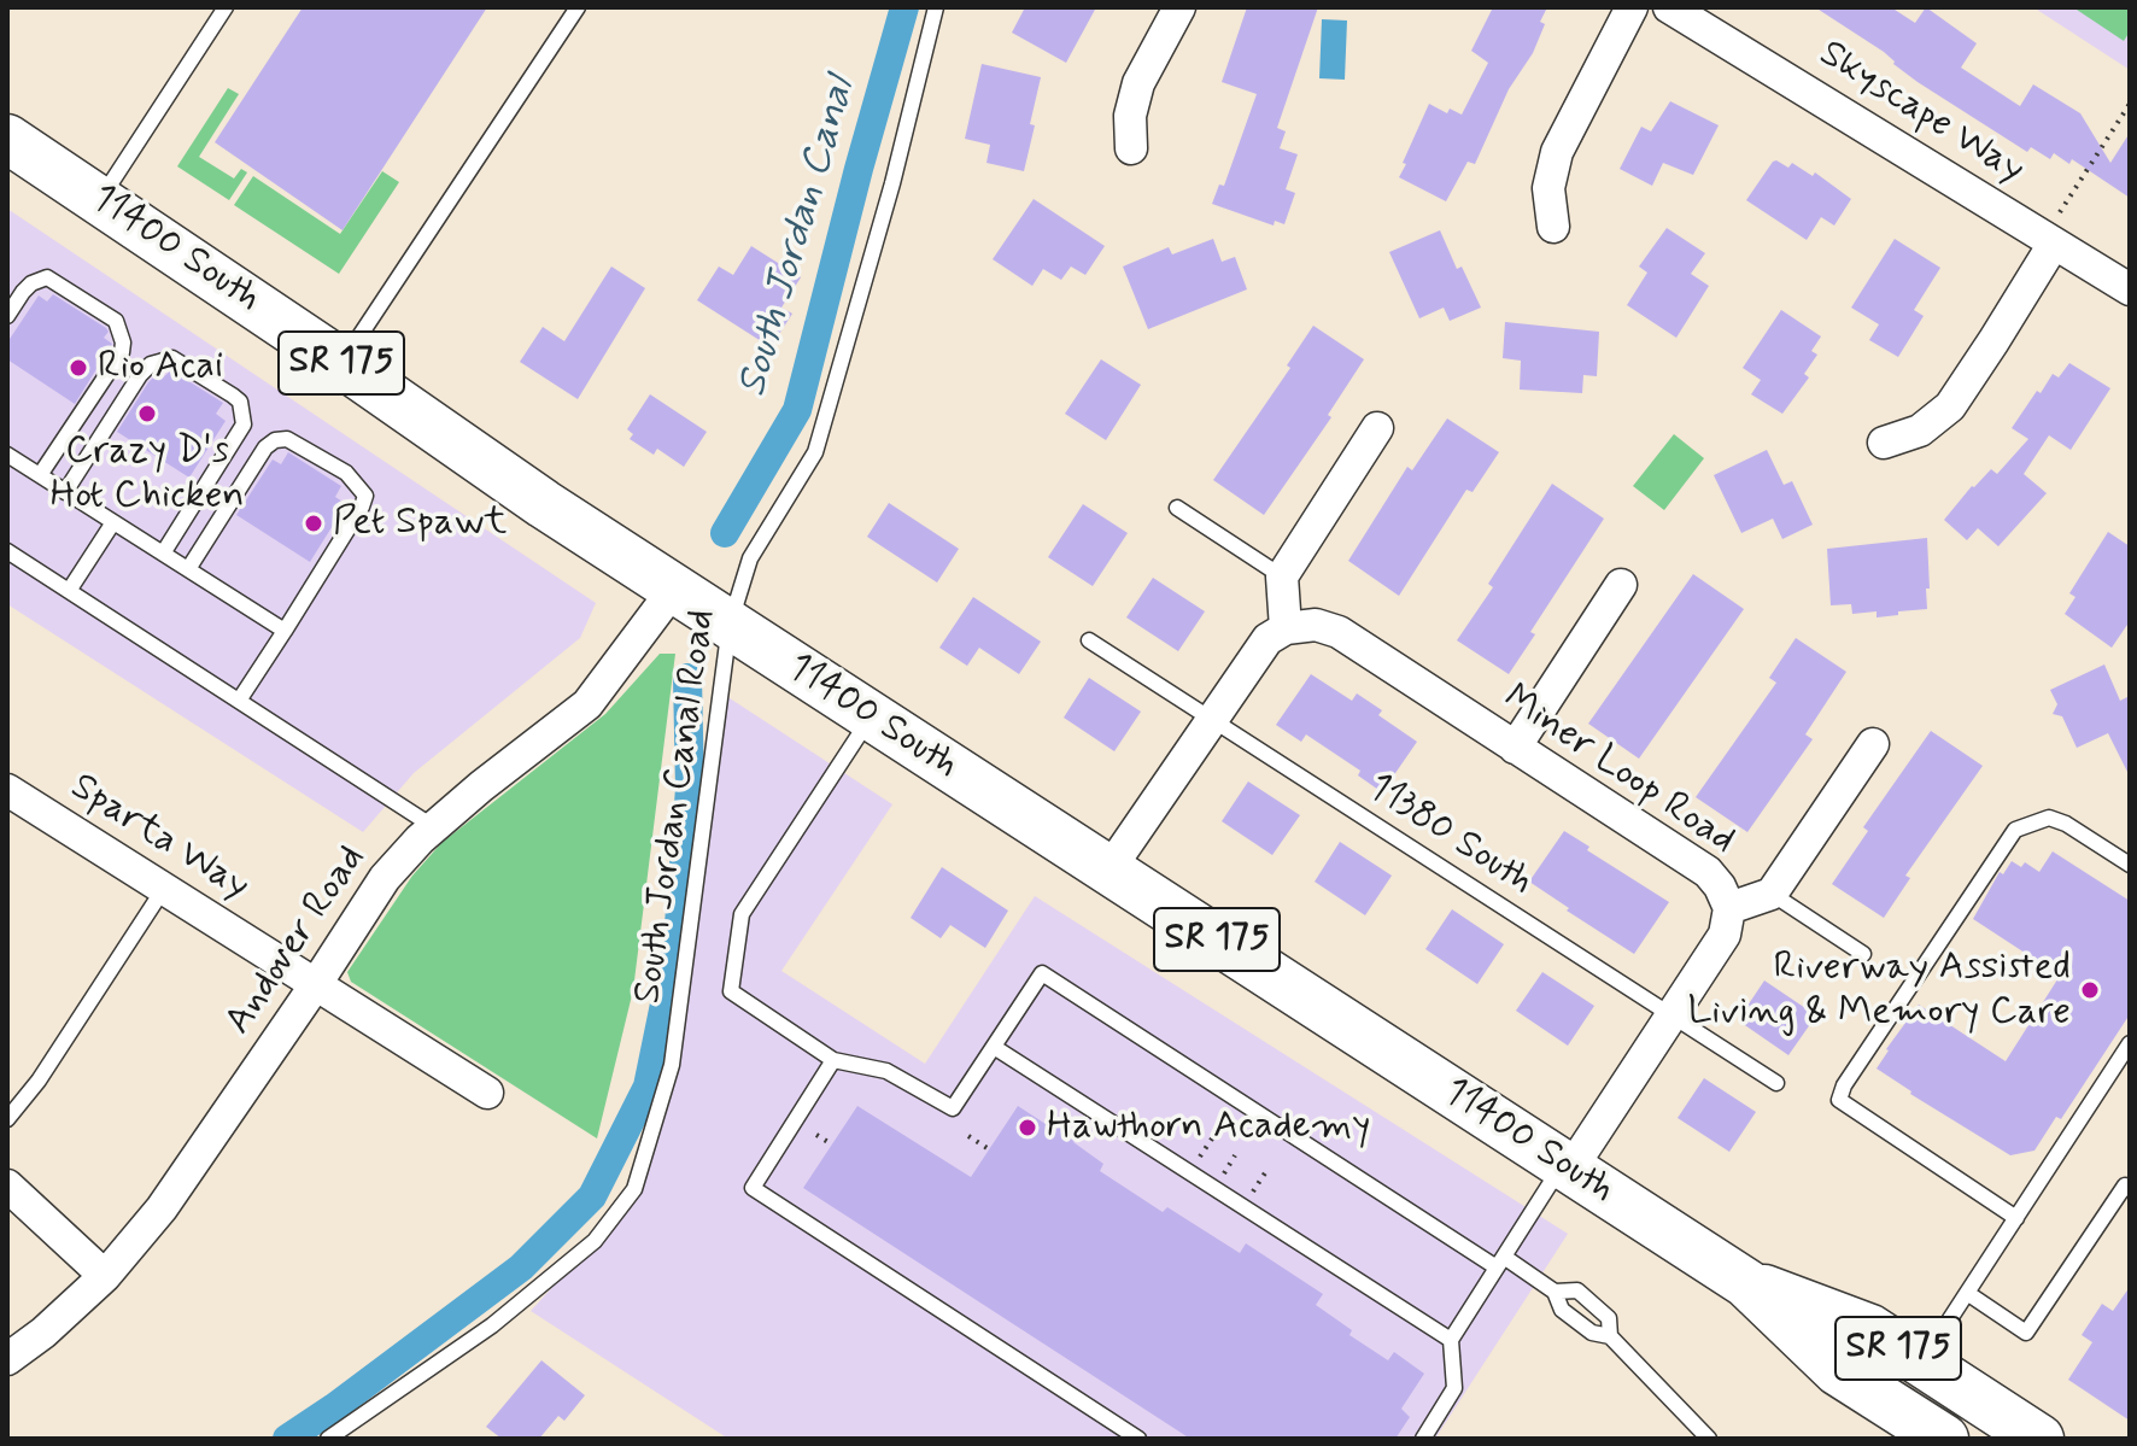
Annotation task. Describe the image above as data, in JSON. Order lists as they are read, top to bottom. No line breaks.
{"streets":{"main road":["11400 South","SR 175"],"street":["Skyscape Way","Miner Loop Road","Sparta Way","Andover Road"],"lane":["South Jordan Canal Road","11380 South"]},"crossings":[["11400 South","Miner Loop Road"],["11400 South","South Jordan Canal Road"],["11400 South","Andover Road"],["Miner Loop Road","11380 South"],["Sparta Way","Andover Road"]],"water":["South Jordan Canal"],"places":["Rio Acai","Crazy D's Hot Chicken","Pet Spawt","Riverway Assisted Living & Memory Care","Hawthorn Academy"]}
